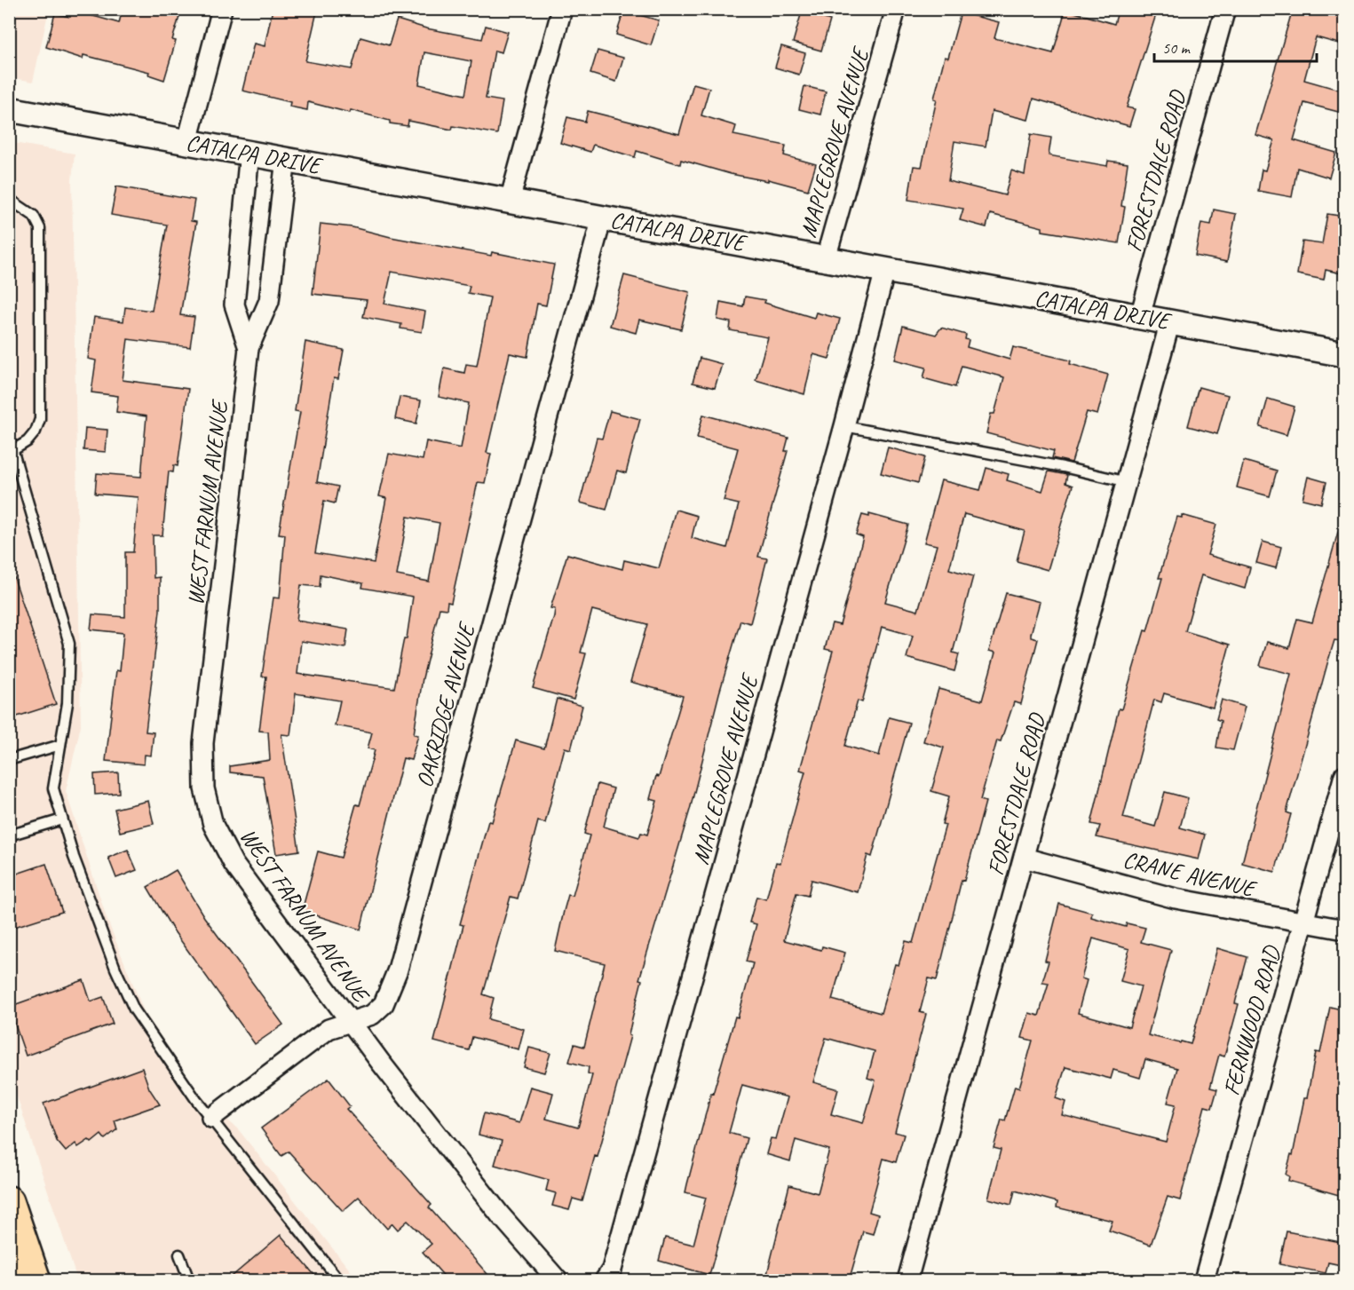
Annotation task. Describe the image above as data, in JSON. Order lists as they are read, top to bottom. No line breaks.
{"streets":{"street":["MAPLEGROVE AVENUE","CATALPA DRIVE","FORESTDALE ROAD","WEST FARNUM AVENUE","OAKRIDGE AVENUE","CRANE AVENUE","FERNWOOD ROAD"]},"crossings":[["MAPLEGROVE AVENUE","CATALPA DRIVE"],["CATALPA DRIVE","FORESTDALE ROAD"],["CATALPA DRIVE","WEST FARNUM AVENUE"],["CATALPA DRIVE","OAKRIDGE AVENUE"],["FORESTDALE ROAD","CRANE AVENUE"],["WEST FARNUM AVENUE","OAKRIDGE AVENUE"],["CRANE AVENUE","FERNWOOD ROAD"]],"scale_bar":"50 m"}
